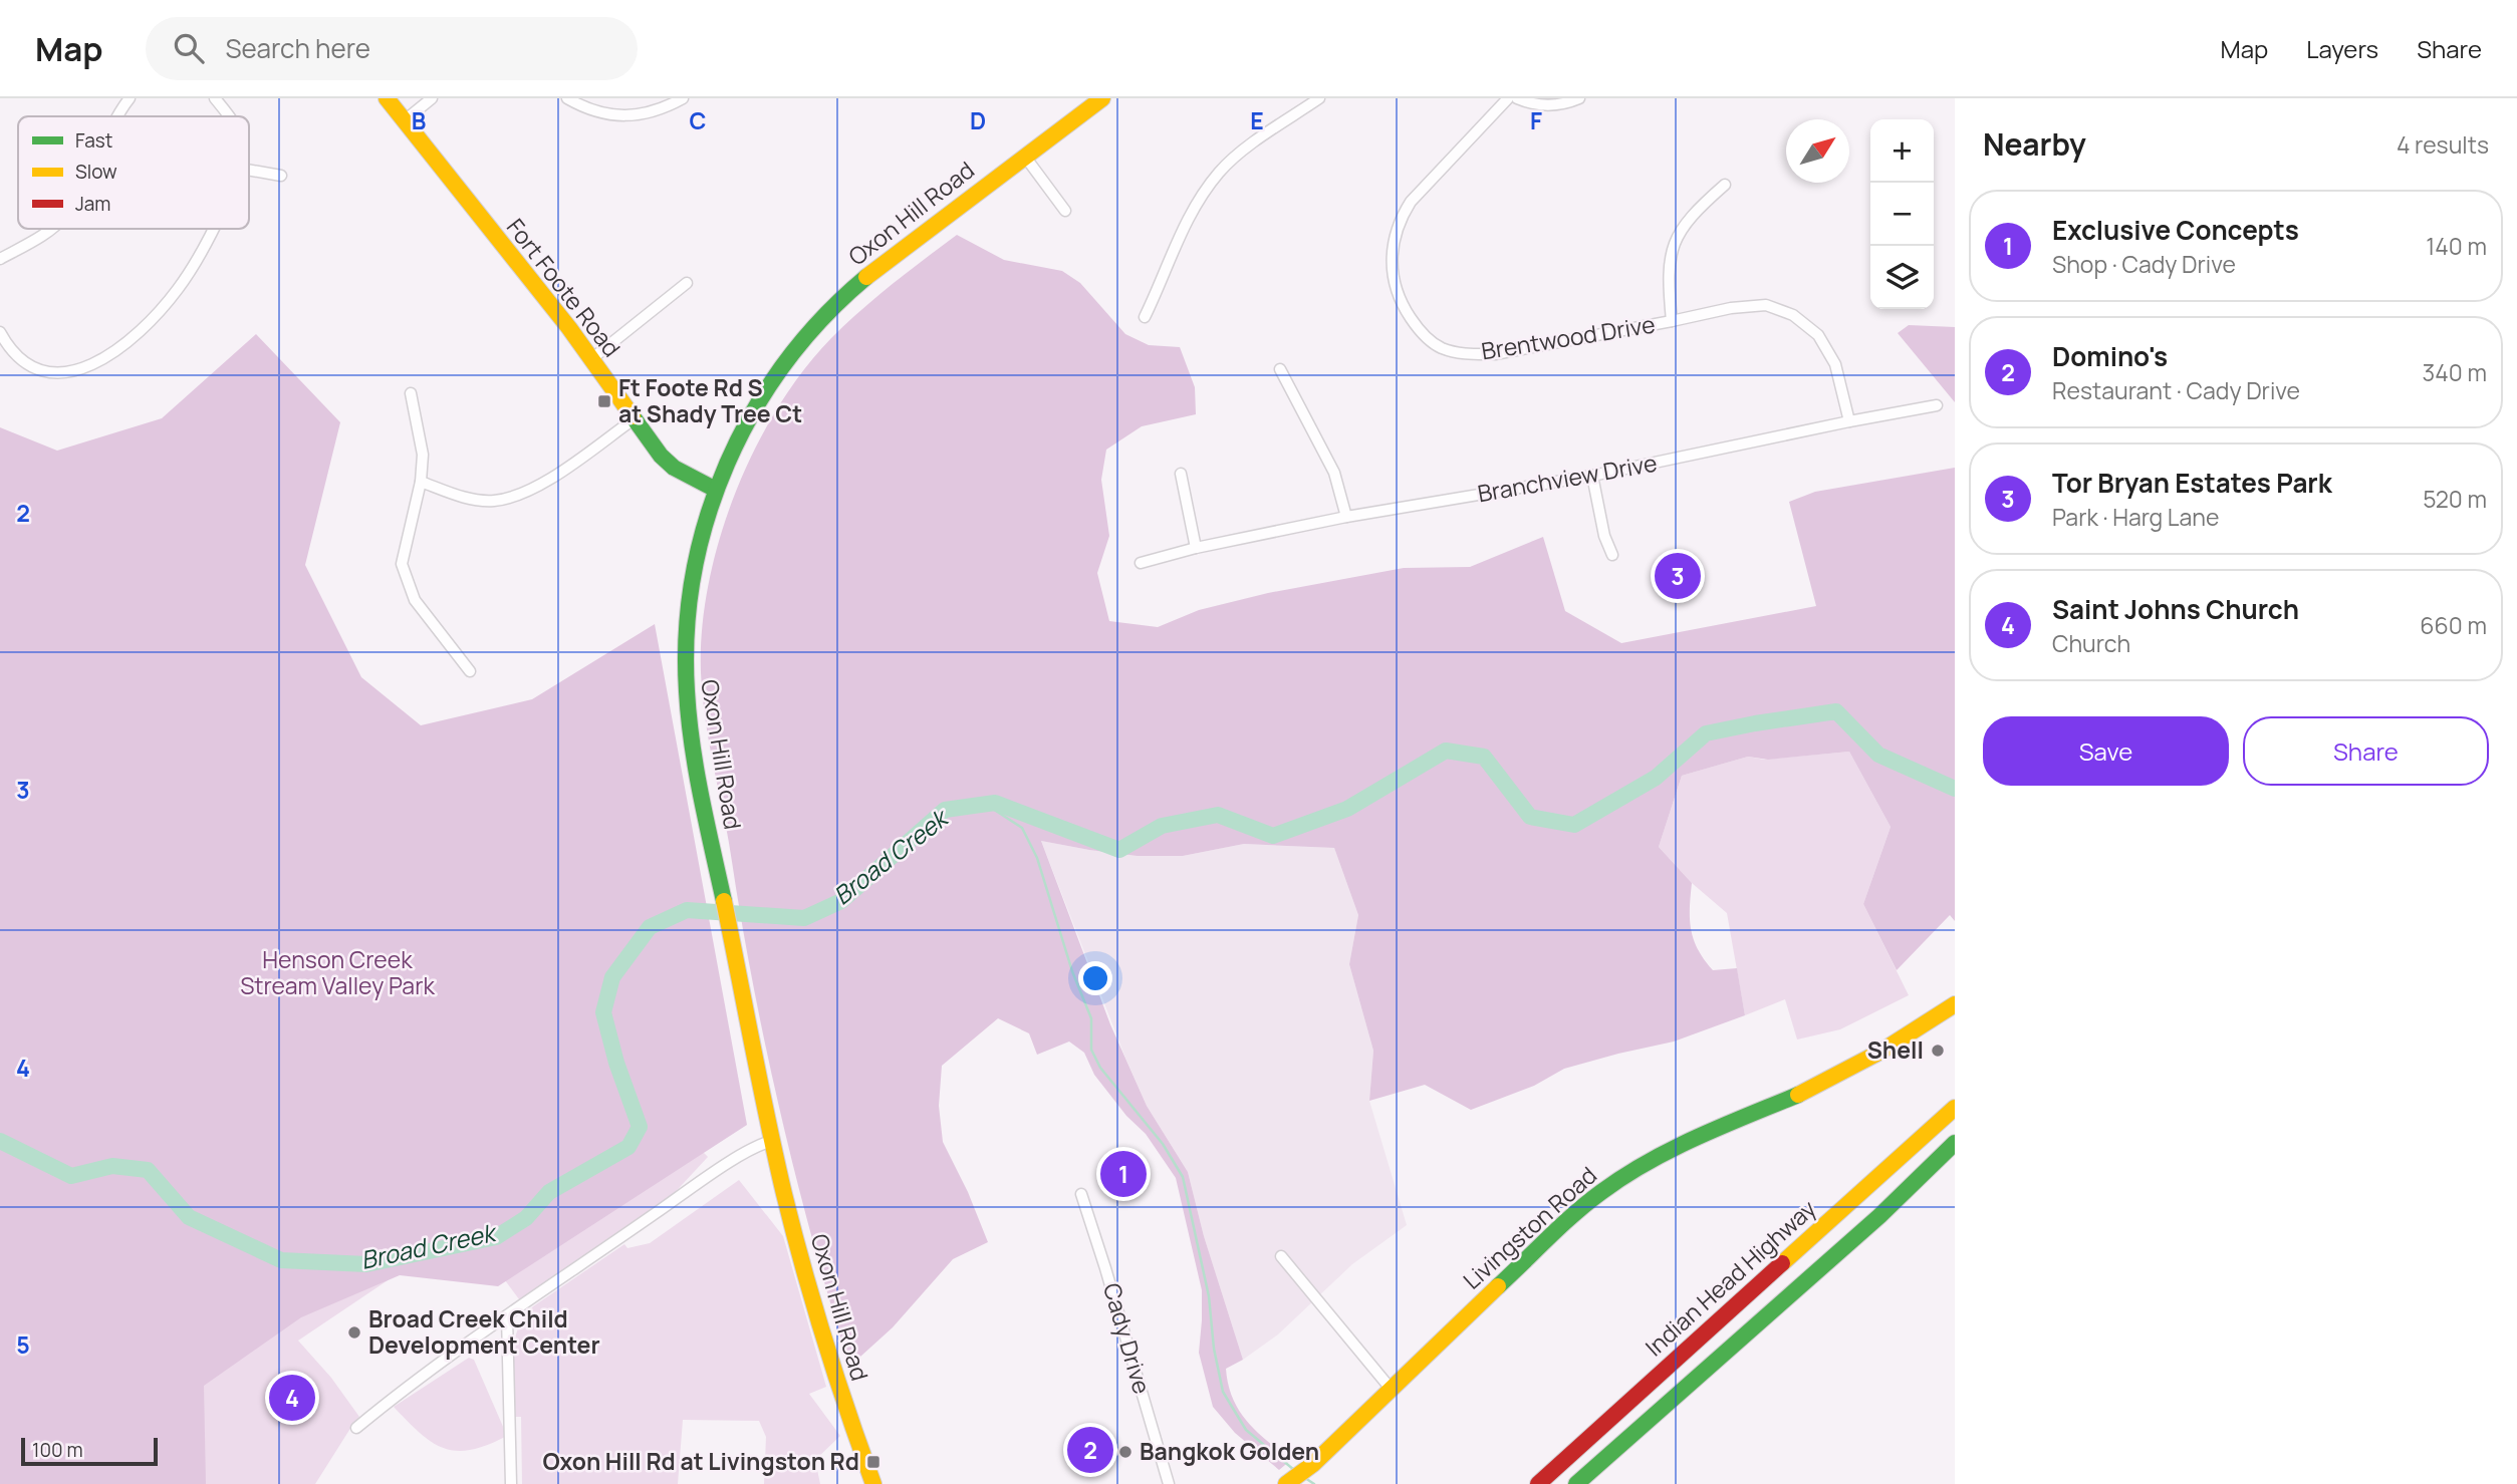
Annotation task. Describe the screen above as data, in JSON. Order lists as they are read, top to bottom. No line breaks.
{"streets":{"main road":["Oxon Hill Road","Fort Foote Road","Livingston Road","Indian Head Highway"],"street":["Brentwood Drive","Branchview Drive","Cady Drive"]},"crossings":[["Oxon Hill Road","Fort Foote Road"],["Brentwood Drive","Branchview Drive"]],"water":["Broad Creek"],"parks":["Henson Creek Stream Valley Park"],"places":{"transit":["Ft Foote Rd S at Shady Tree Ct","Oxon Hill Rd at Livingston Rd"],"other":["Shell","Broad Creek Child Development Center","Bangkok Golden"]},"legend":["Fast","Slow","Jam"],"scale_bar":"100 m","north":"top right","page":{"header":"Map","search":"Search here","nav":["Map","Layers","Share"],"heading":["Nearby","4 results"],"map_buttons":["+","−"],"list":[{"mark":"1","name":"Exclusive Concepts","note":"Shop · Cady Drive","value":"140 m"},{"mark":"2","name":"Domino's","note":"Restaurant · Cady Drive","value":"340 m"},{"mark":"3","name":"Tor Bryan Estates Park","note":"Park · Harg Lane","value":"520 m"},{"mark":"4","name":"Saint Johns Church","note":"Church","value":"660 m"}],"pins":["3","1","4","2"],"buttons":["Save","Share"],"scale":"100 m"},"grid":{"columns":["B","C","D","E","F"],"rows":["2","3","4","5"]}}
